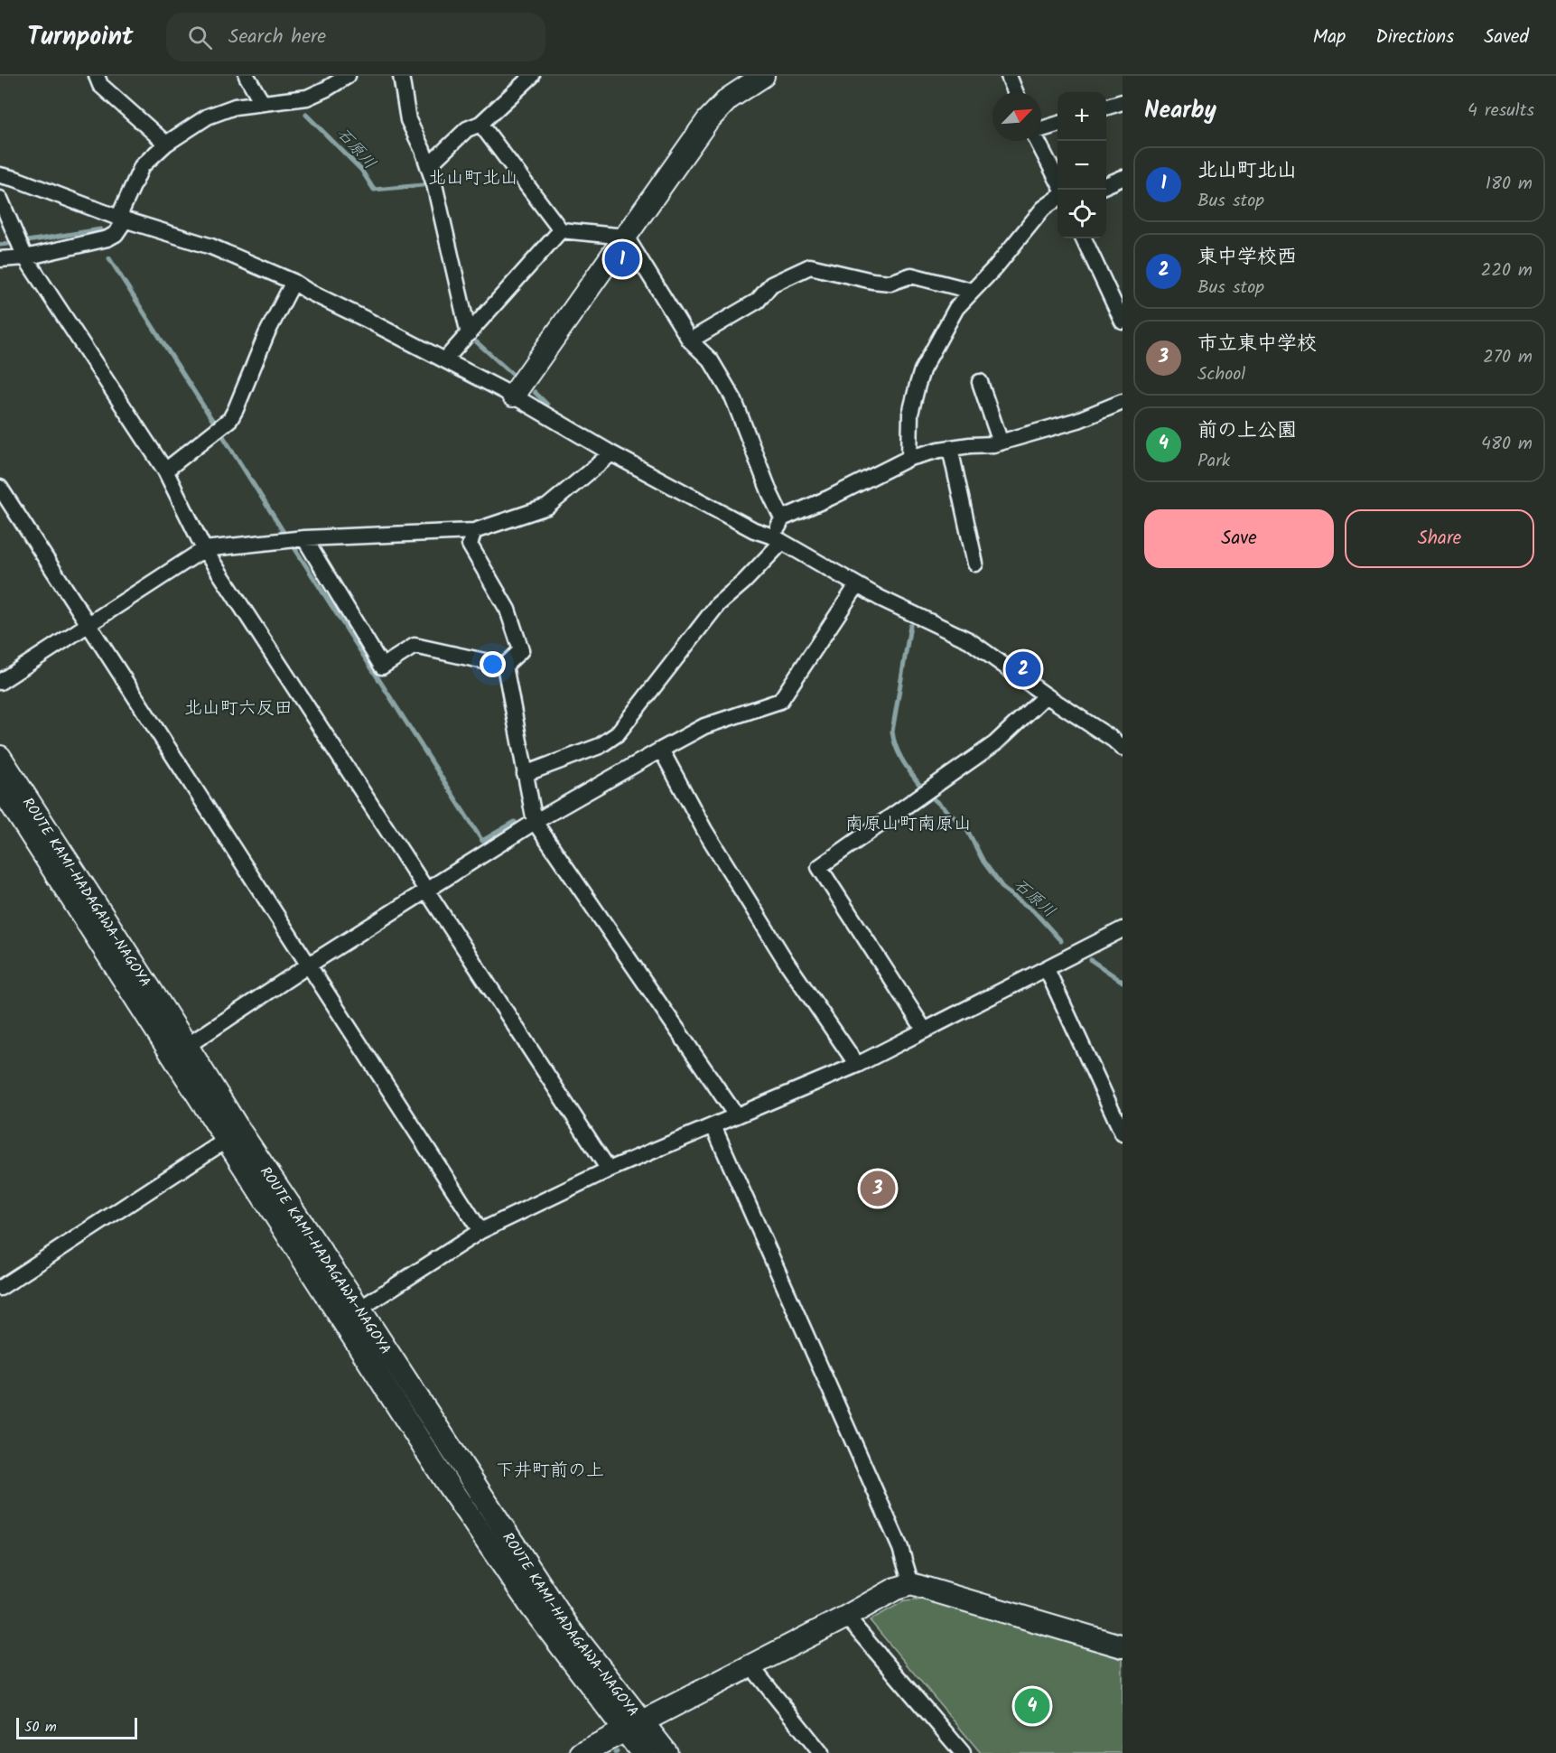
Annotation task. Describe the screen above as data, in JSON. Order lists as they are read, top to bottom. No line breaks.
{"streets":{"main road":["ROUTE KAMI-HADAGAWA-NAGOYA"]},"districts":["北山町北山","北山町六反田","南原山町南原山","下井町前の上"],"water":["石原川"],"scale_bar":"50 m","north":"top right","page":{"header":"Turnpoint","search":"Search here","nav":["Map","Directions","Saved"],"heading":["Nearby","4 results"],"map_buttons":["+","−"],"list":[{"mark":"1","name":"北山町北山","note":"Bus stop","value":"180 m"},{"mark":"2","name":"東中学校西","note":"Bus stop","value":"220 m"},{"mark":"3","name":"市立東中学校","note":"School","value":"270 m"},{"mark":"4","name":"前の上公園","note":"Park","value":"480 m"}],"pins":["1","2","3","4"],"buttons":["Save","Share"],"scale":"50 m"}}
